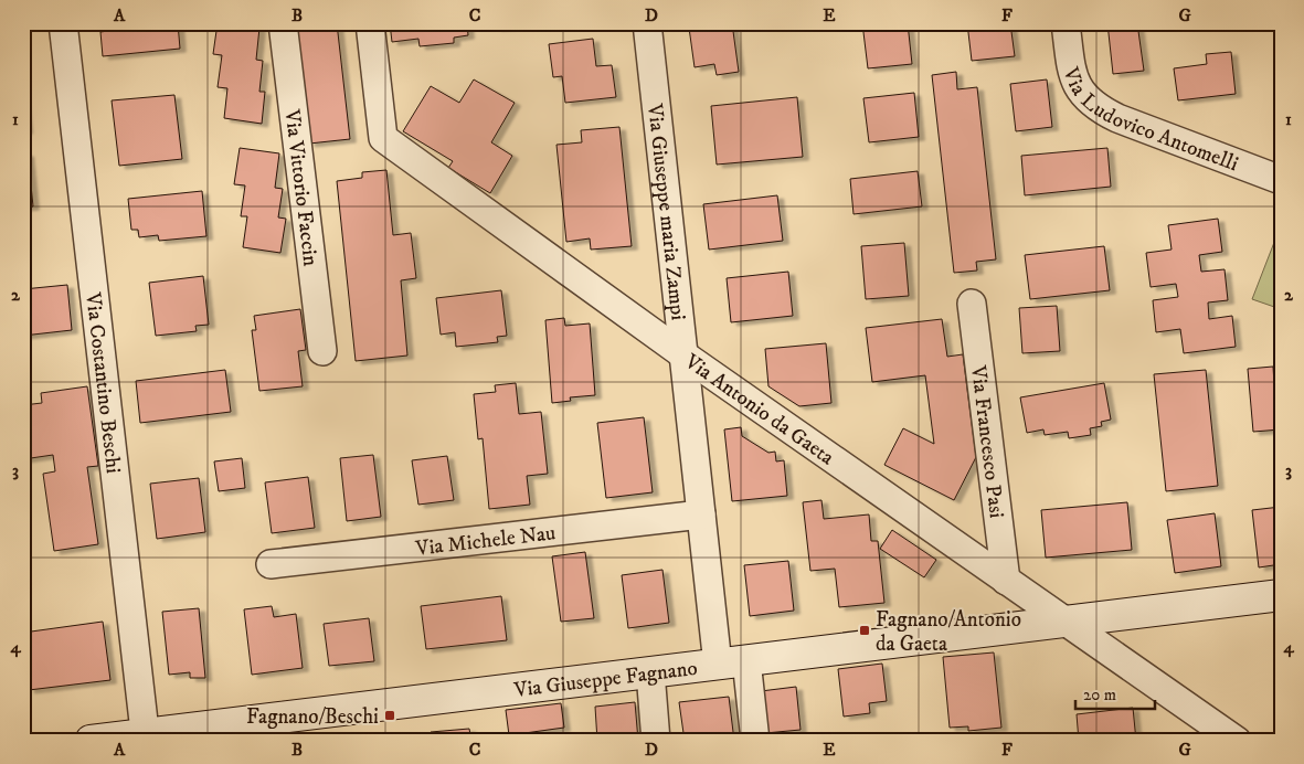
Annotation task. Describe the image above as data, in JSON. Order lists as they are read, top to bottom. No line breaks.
{"streets":{"street":["Via Ludovico Antomelli","Via Vittorio Faccin","Via Giuseppe maria Zampi","Via Costantino Beschi","Via Antonio da Gaeta","Via Francesco Pasi","Via Michele Nau","Via Giuseppe Fagnano"]},"crossings":[["Via Giuseppe maria Zampi","Via Antonio da Gaeta"],["Via Giuseppe maria Zampi","Via Michele Nau"],["Via Giuseppe maria Zampi","Via Giuseppe Fagnano"],["Via Costantino Beschi","Via Giuseppe Fagnano"],["Via Antonio da Gaeta","Via Francesco Pasi"],["Via Antonio da Gaeta","Via Giuseppe Fagnano"]],"places":{"transit":["Fagnano/Antonio da Gaeta","Fagnano/Beschi"]},"scale_bar":"20 m","grid":{"columns":["A","B","C","D","E","F","G"],"rows":["1","2","3","4"]}}
